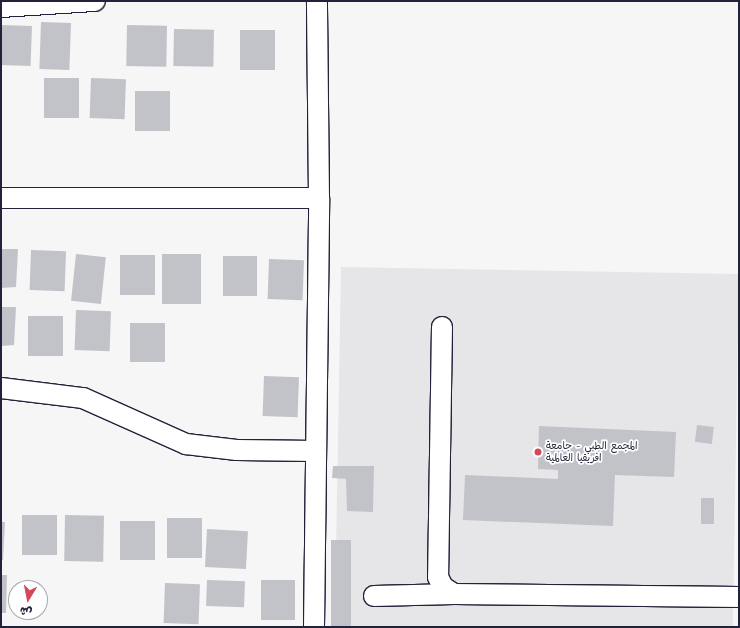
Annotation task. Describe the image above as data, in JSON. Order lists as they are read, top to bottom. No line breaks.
{"places":["المجمع الطبي - جامعة افريقيا العالمية"],"north":"bottom"}
